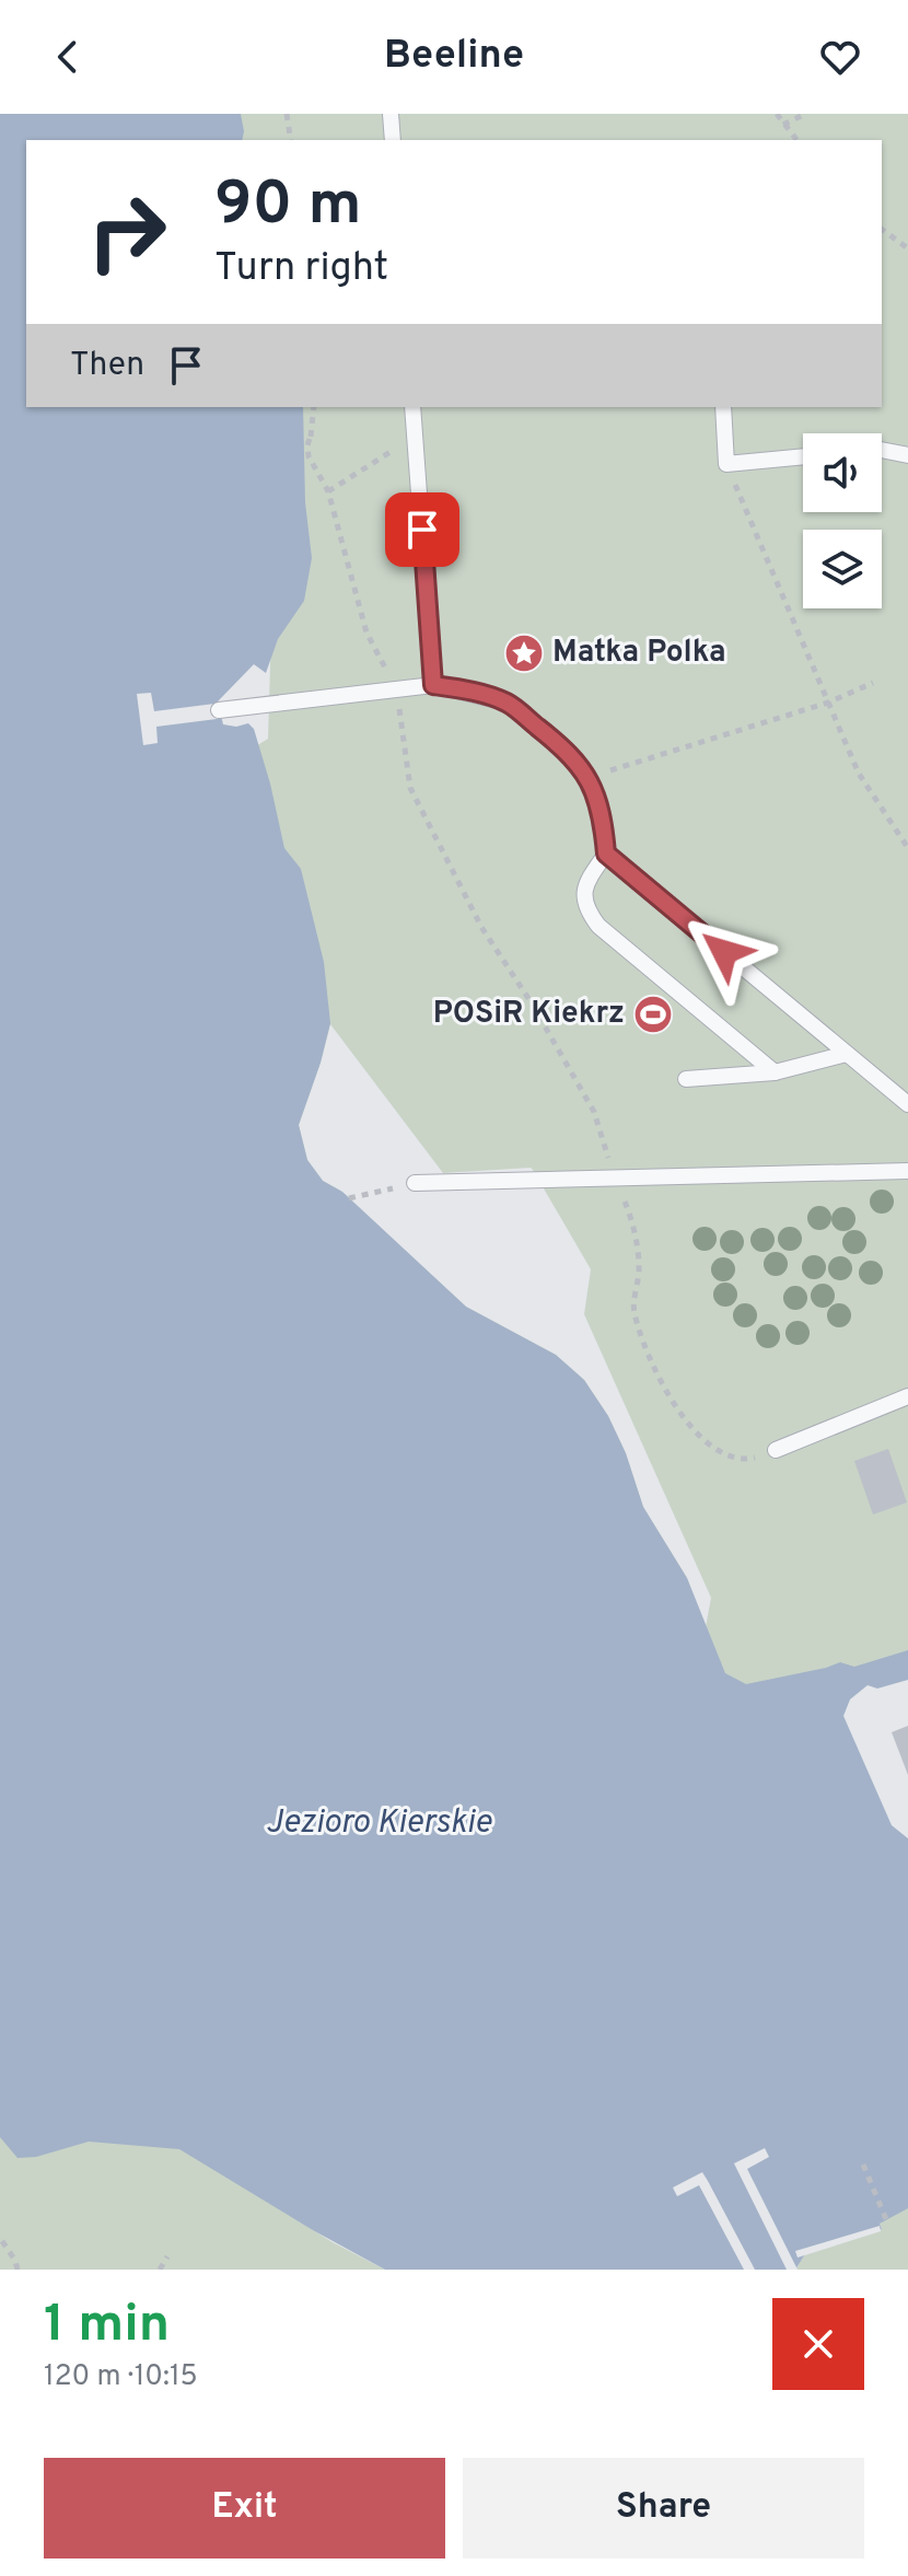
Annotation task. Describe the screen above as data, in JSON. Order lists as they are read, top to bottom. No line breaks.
{"water":["Jezioro Kierskie"],"places":{"place":["Matka Polka"],"sports":["POSiR Kiekrz"]},"page":{"header":"Beeline","turn":["90 m","Turn right"],"then":"Then","heading":["1 min","120 m · 10:15"],"buttons":["Exit","Share"]}}
